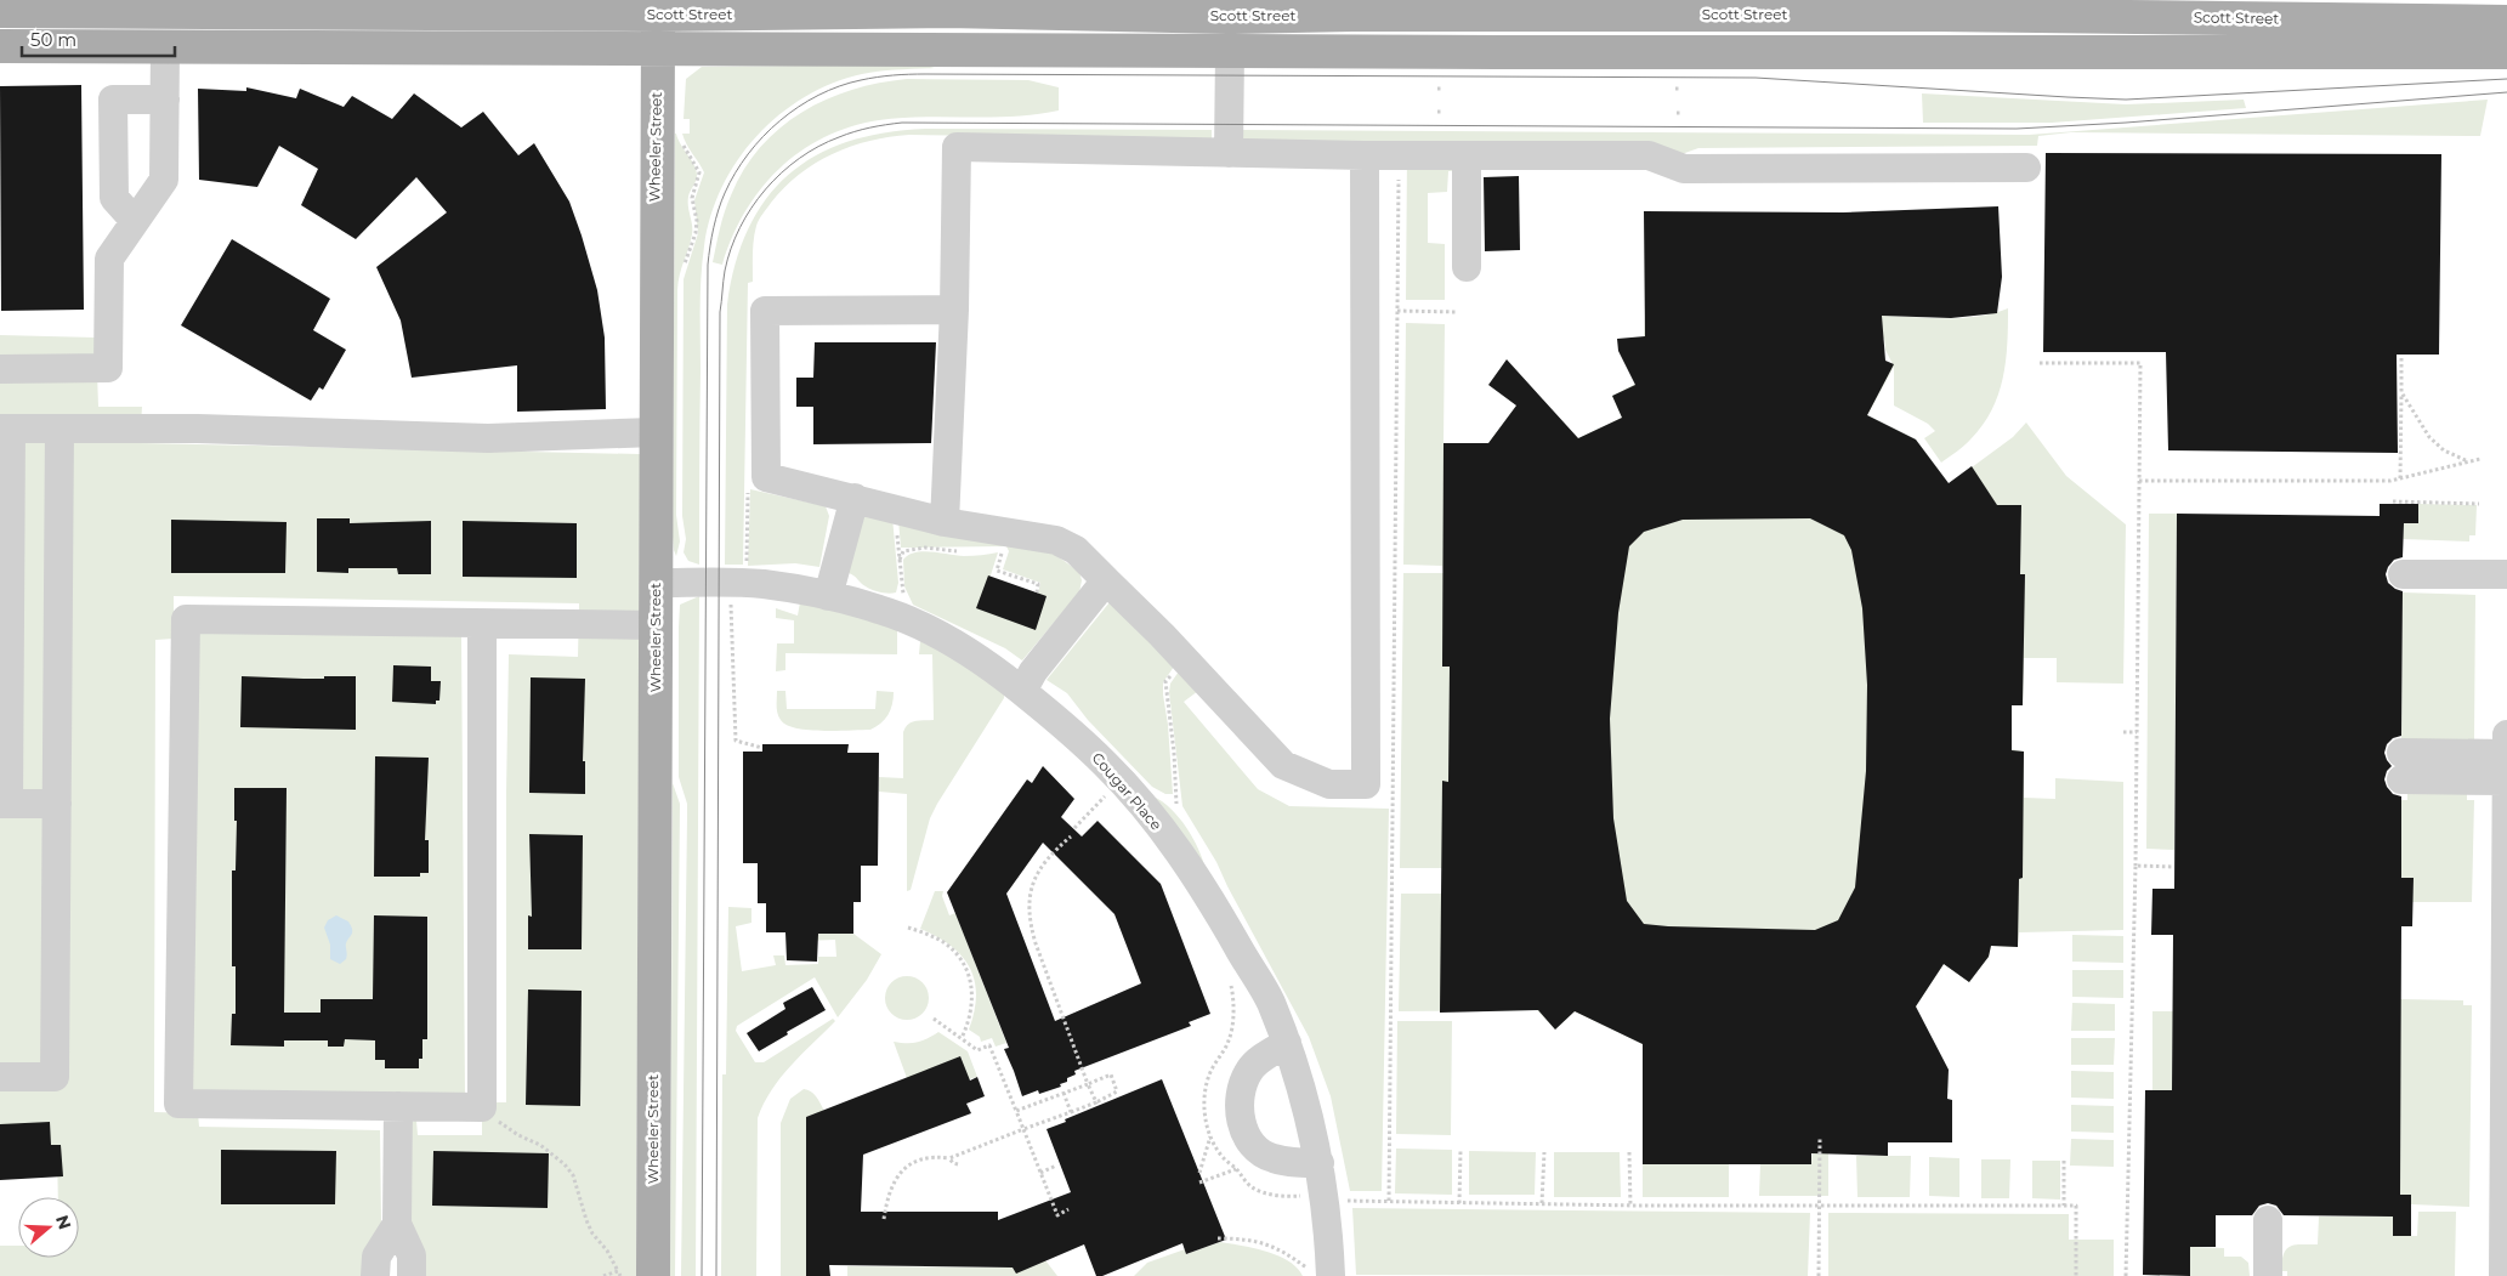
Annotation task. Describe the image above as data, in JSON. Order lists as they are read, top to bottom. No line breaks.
{"streets":{"main road":["Scott Street","Wheeler Street"],"street":["Cougar Place"]},"crossings":[["Scott Street","Wheeler Street"],["Wheeler Street","Cougar Place"]],"scale_bar":"50 m","north":"right"}
